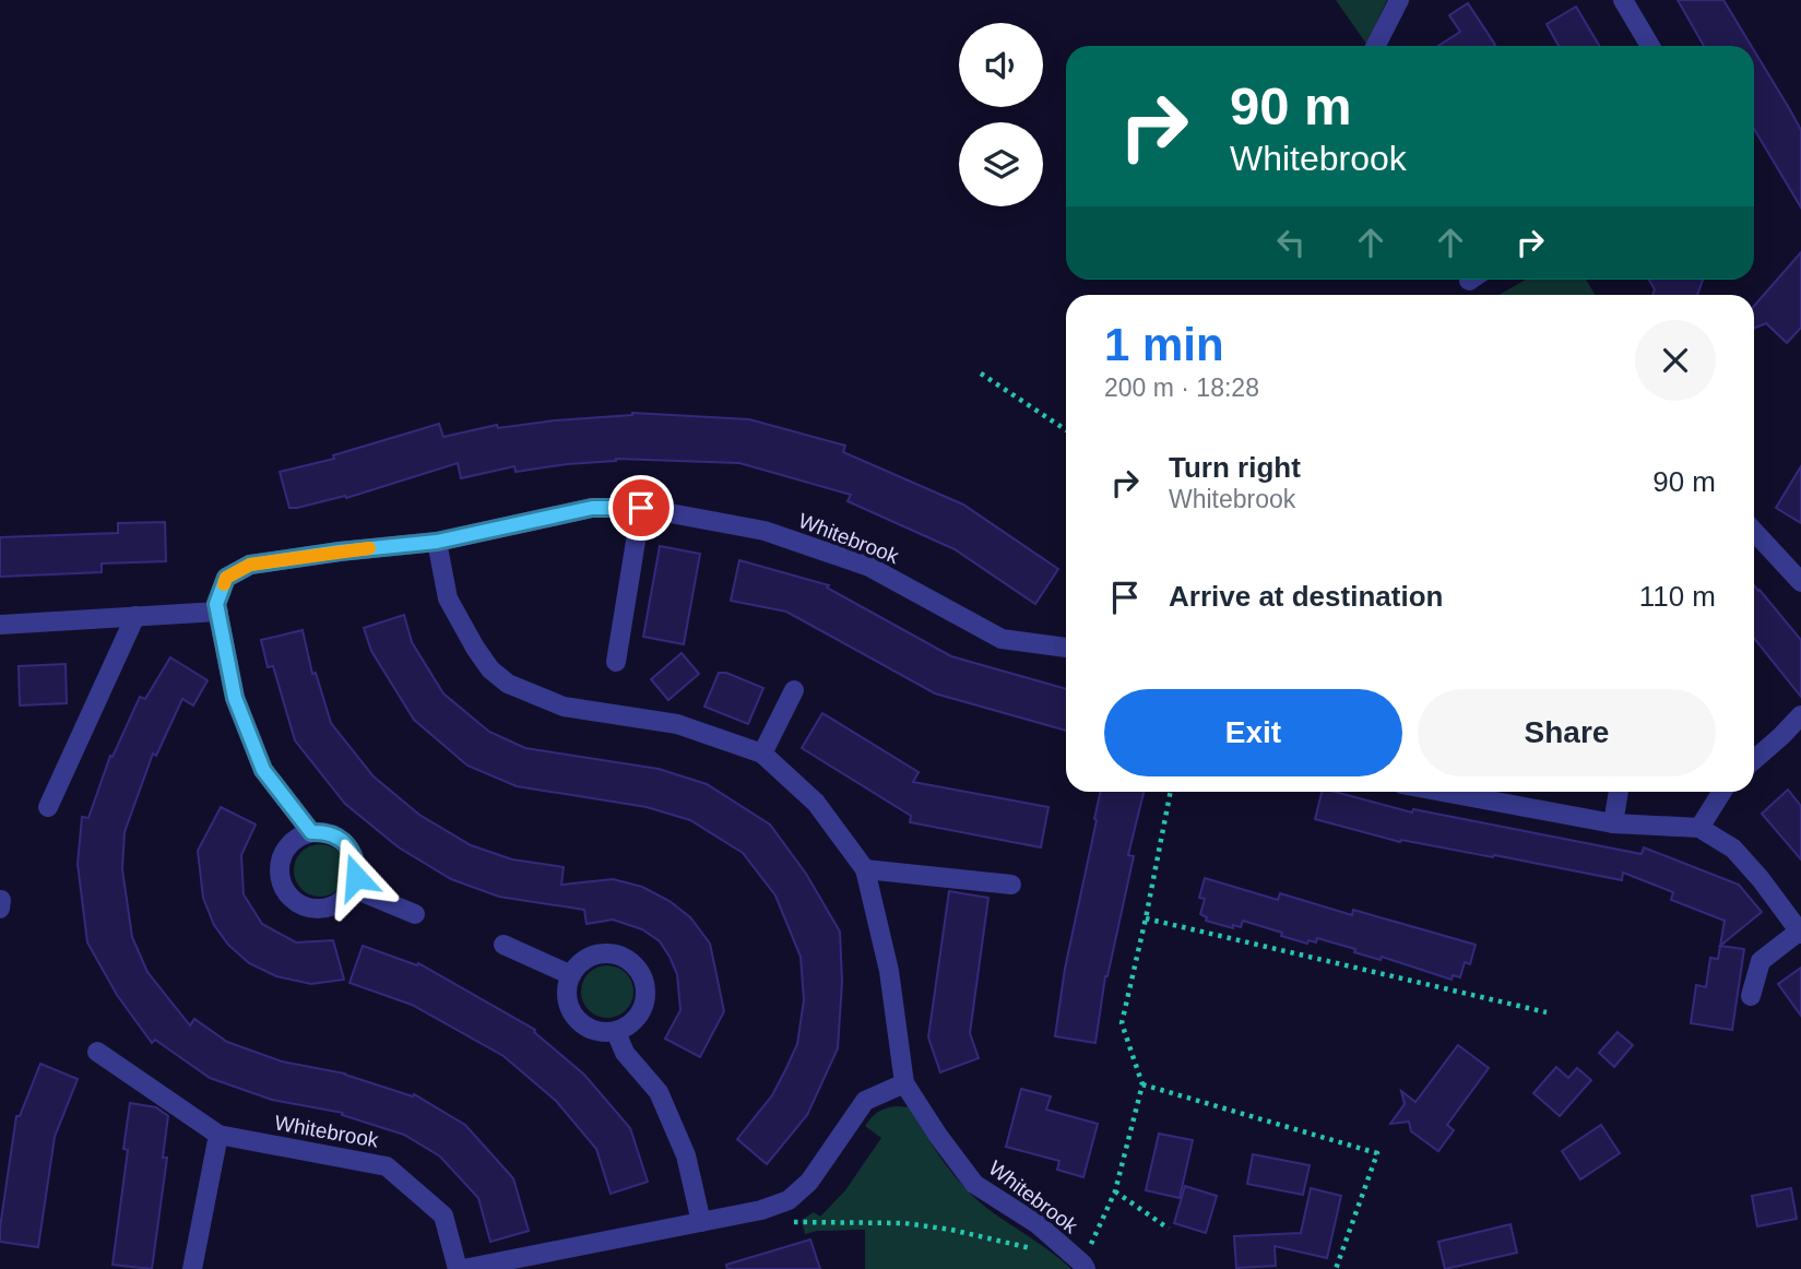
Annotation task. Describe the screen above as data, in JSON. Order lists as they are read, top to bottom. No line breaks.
{"streets":{"street":["Whitebrook"]},"page":{"turn":["90 m","Whitebrook"],"heading":["1 min","200 m · 18:28"],"list":[{"name":"Turn right","note":"Whitebrook","value":"90 m"},{"name":"Arrive at destination","value":"110 m"}],"buttons":["Exit","Share"]}}
